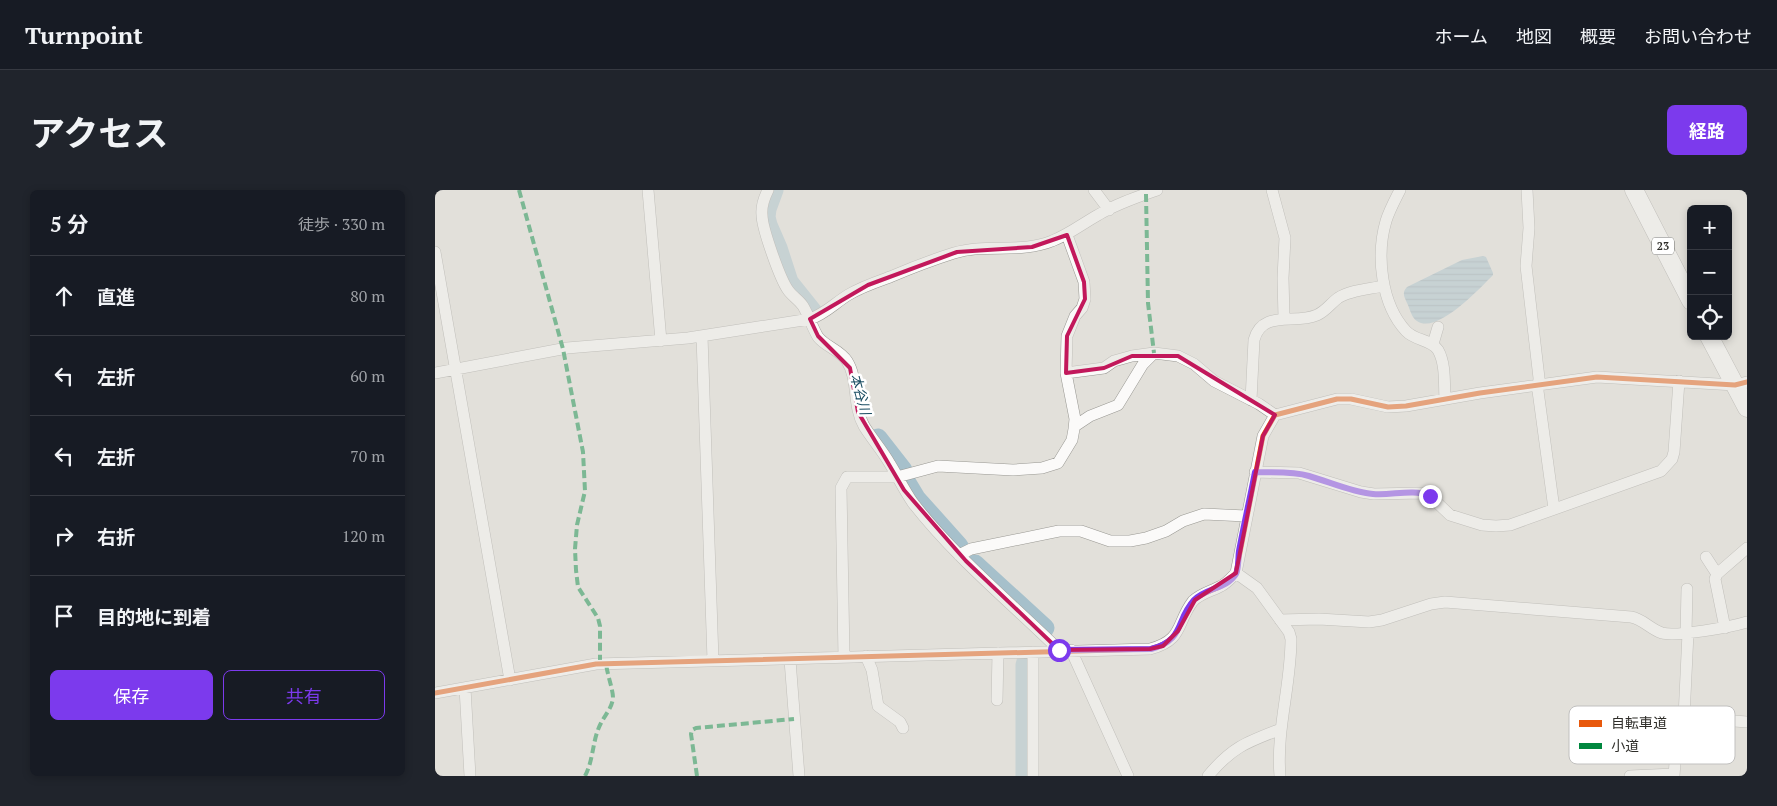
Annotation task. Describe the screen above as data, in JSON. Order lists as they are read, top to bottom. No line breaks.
{"streets":{"main road":["23"]},"water":["本谷川"],"legend":["自転車道","小道"],"page":{"header":"Turnpoint","nav":["ホーム","地図","概要","お問い合わせ"],"title":"アクセス","buttons":["経路",["保存","共有"]],"heading":["5 分","徒歩 · 330 m"],"map_buttons":["+","−"],"list":[["直進","80 m"],["左折","60 m"],["左折","70 m"],["右折","120 m"],"目的地に到着"]}}
